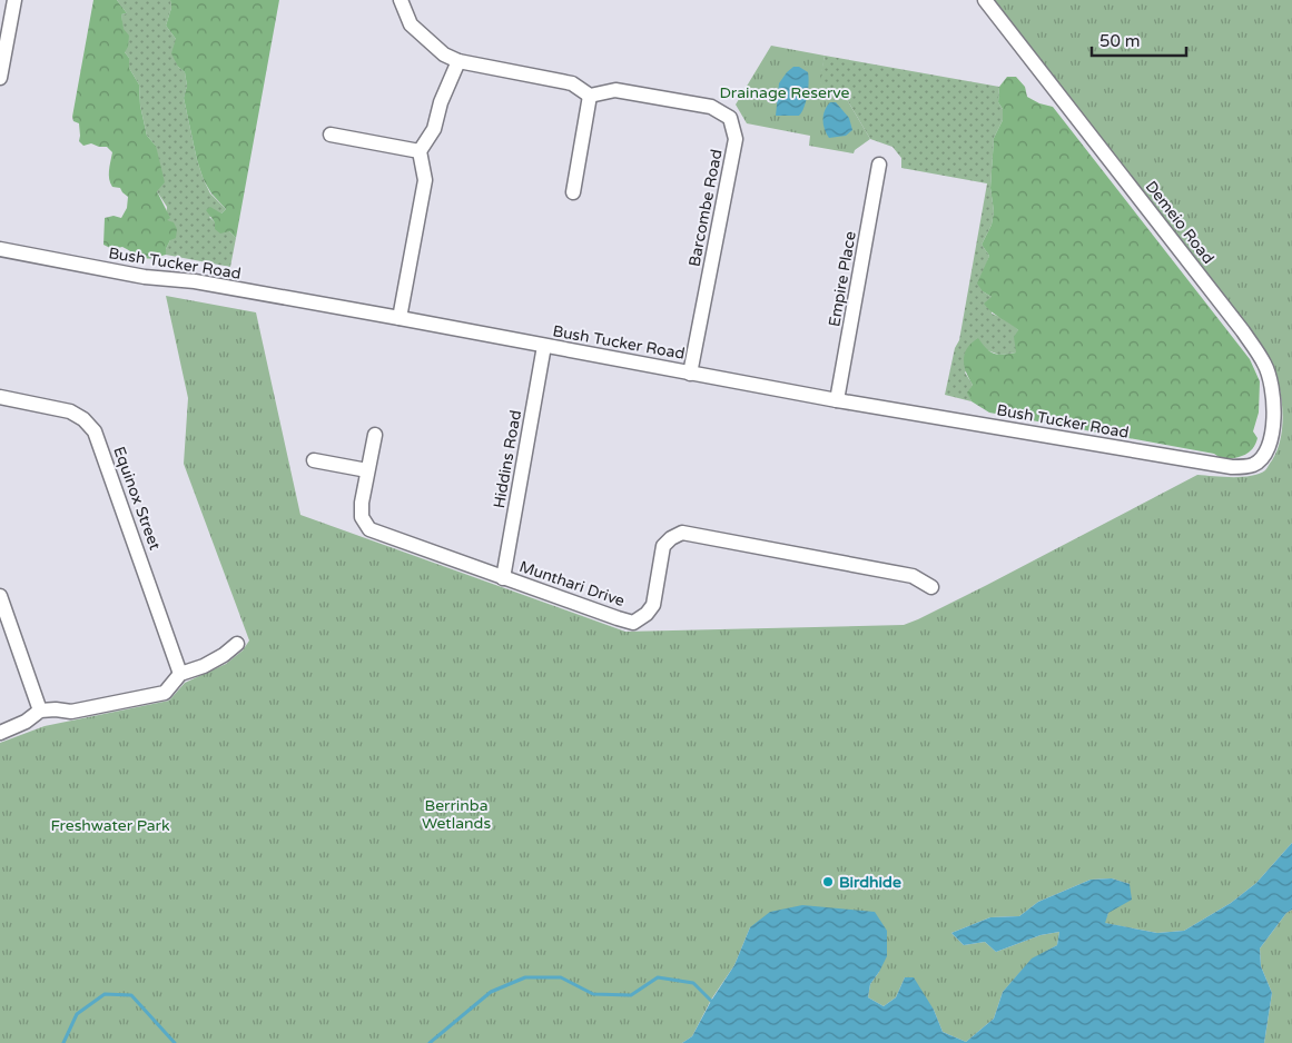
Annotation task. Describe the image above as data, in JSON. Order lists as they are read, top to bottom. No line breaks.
{"streets":{"street":["Barcombe Road","Demeio Road","Bush Tucker Road","Empire Place","Hiddins Road","Equinox Street","Munthari Drive"]},"crossings":[["Barcombe Road","Bush Tucker Road"],["Demeio Road","Bush Tucker Road"],["Bush Tucker Road","Empire Place"],["Bush Tucker Road","Hiddins Road"],["Hiddins Road","Munthari Drive"]],"parks":["Drainage Reserve","Berrinba Wetlands","Freshwater Park"],"places":["Birdhide"],"scale_bar":"50 m"}
